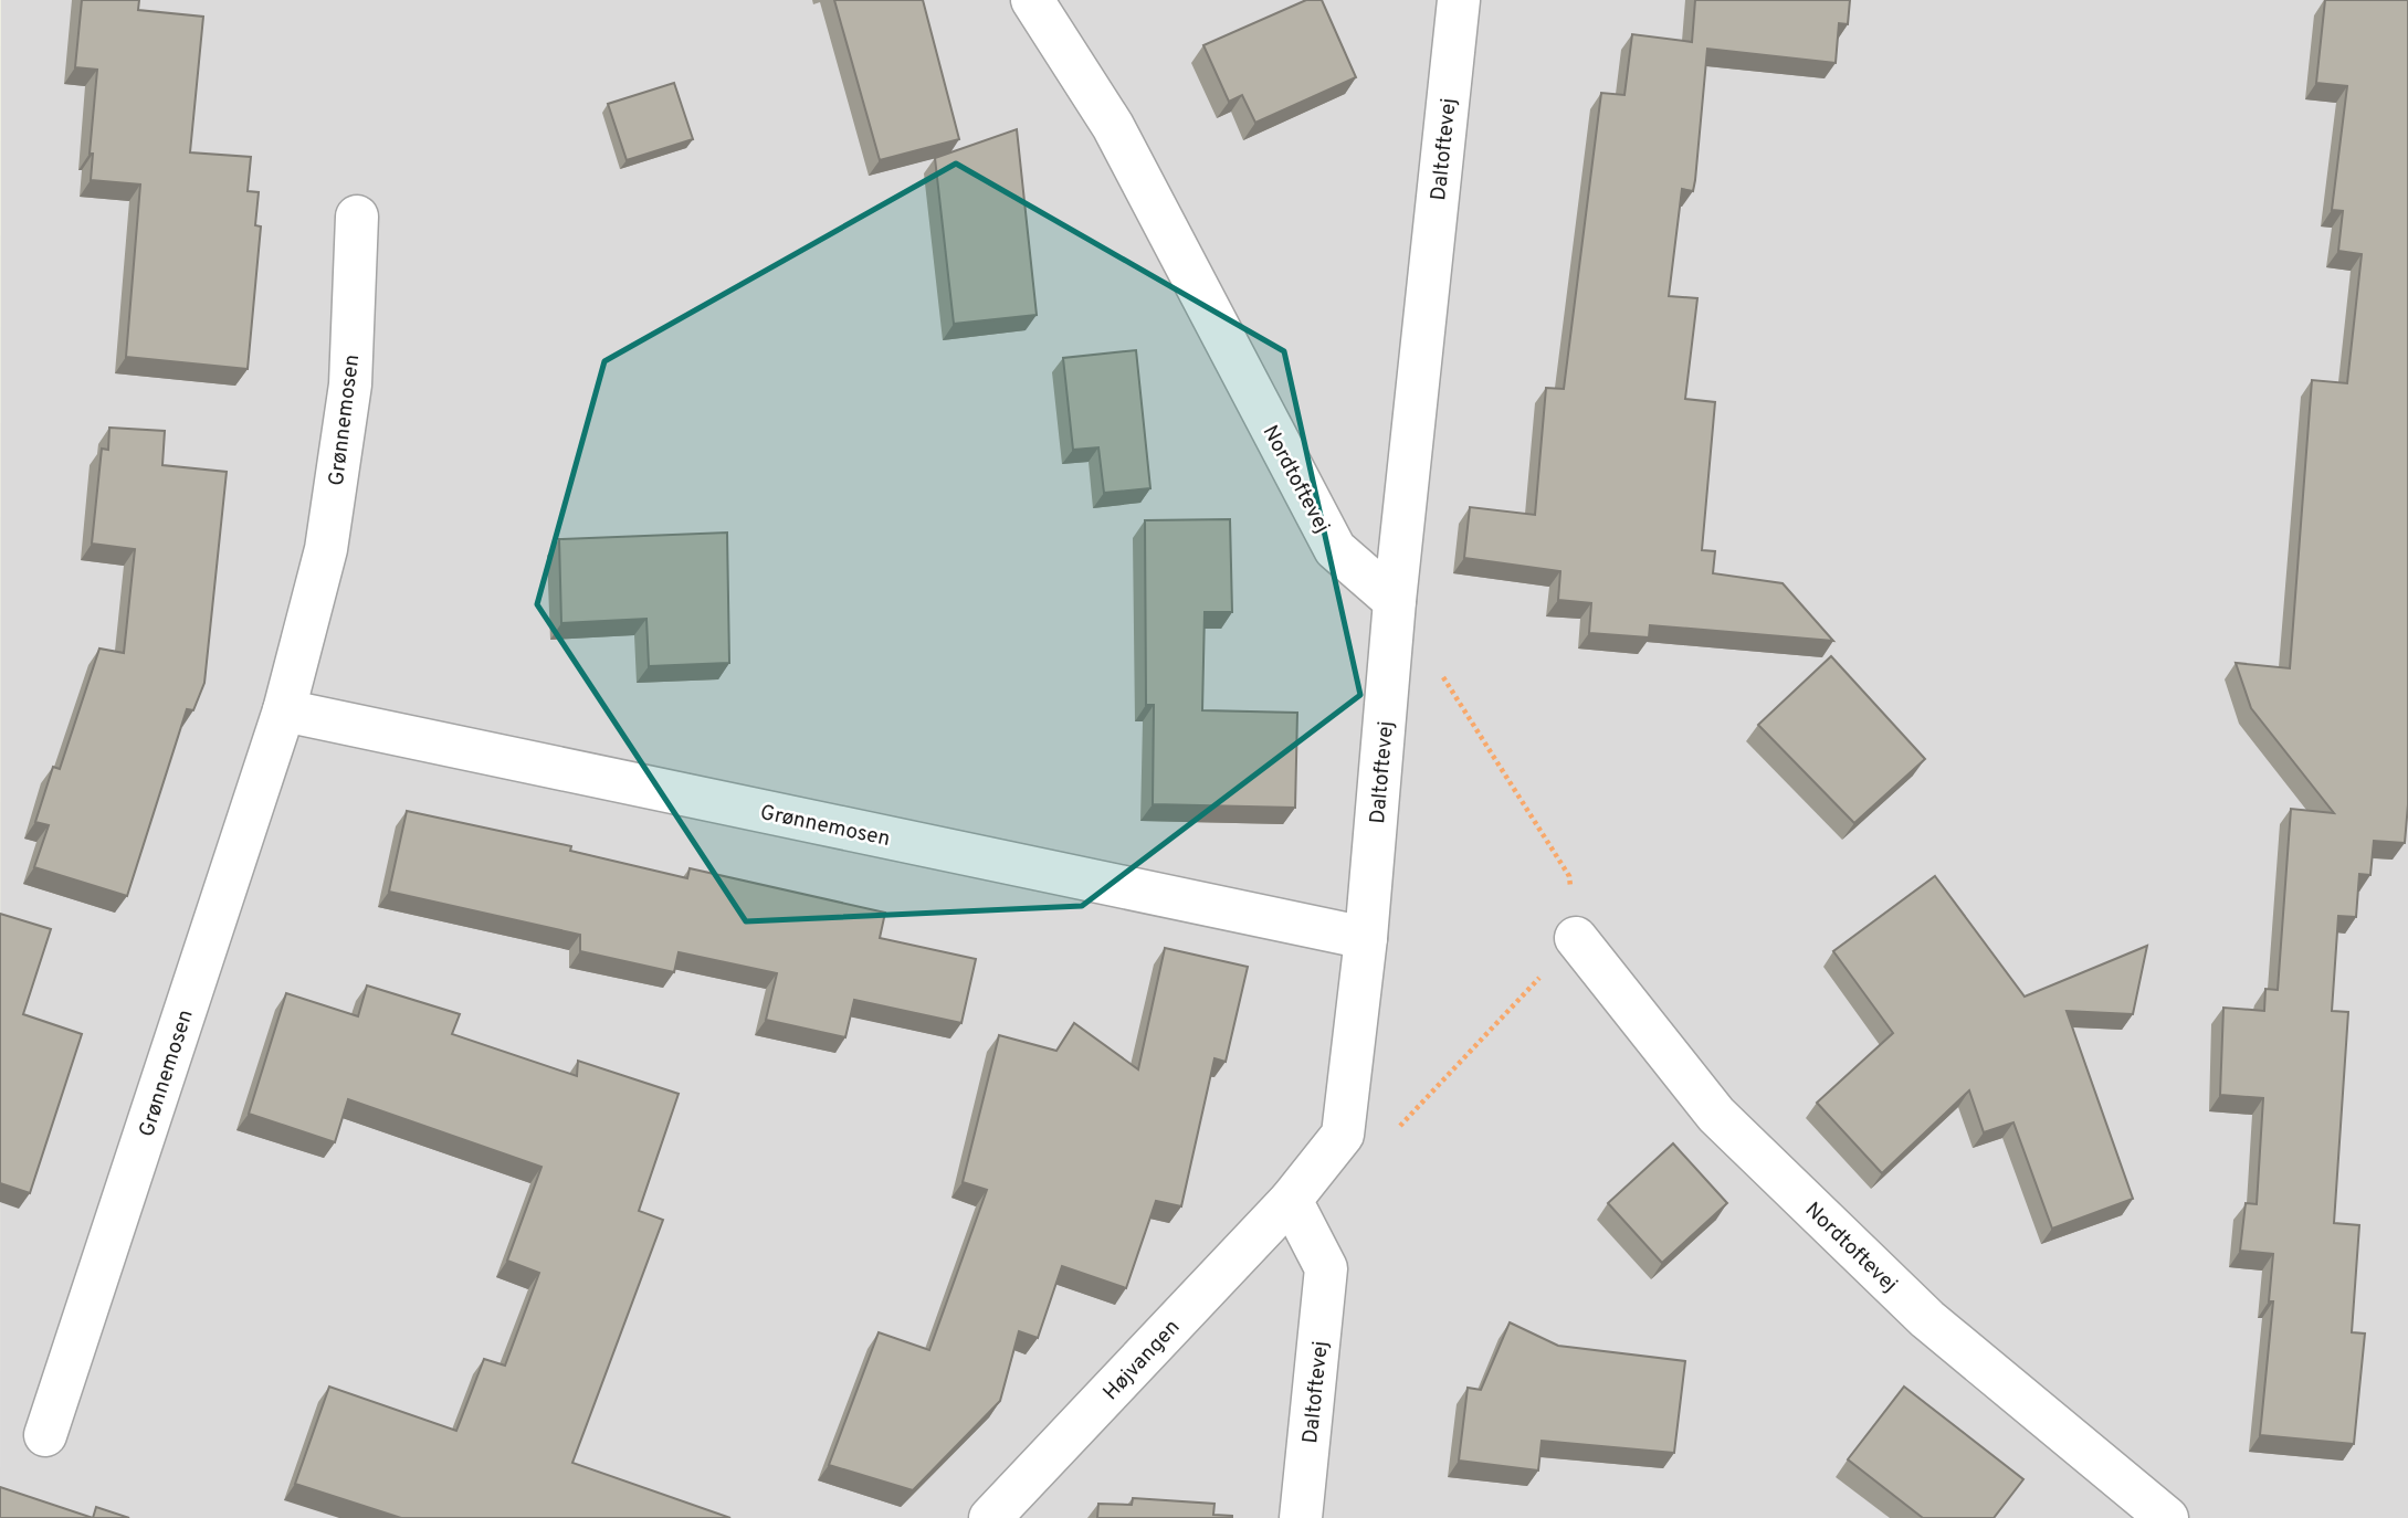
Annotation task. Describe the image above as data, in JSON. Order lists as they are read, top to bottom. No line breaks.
{"streets":{"street":["Daltoftevej","Grønnemosen","Nordtoftevej","Højvangen"]},"crossings":[["Daltoftevej","Grønnemosen"],["Daltoftevej","Nordtoftevej"],["Daltoftevej","Højvangen"]]}
